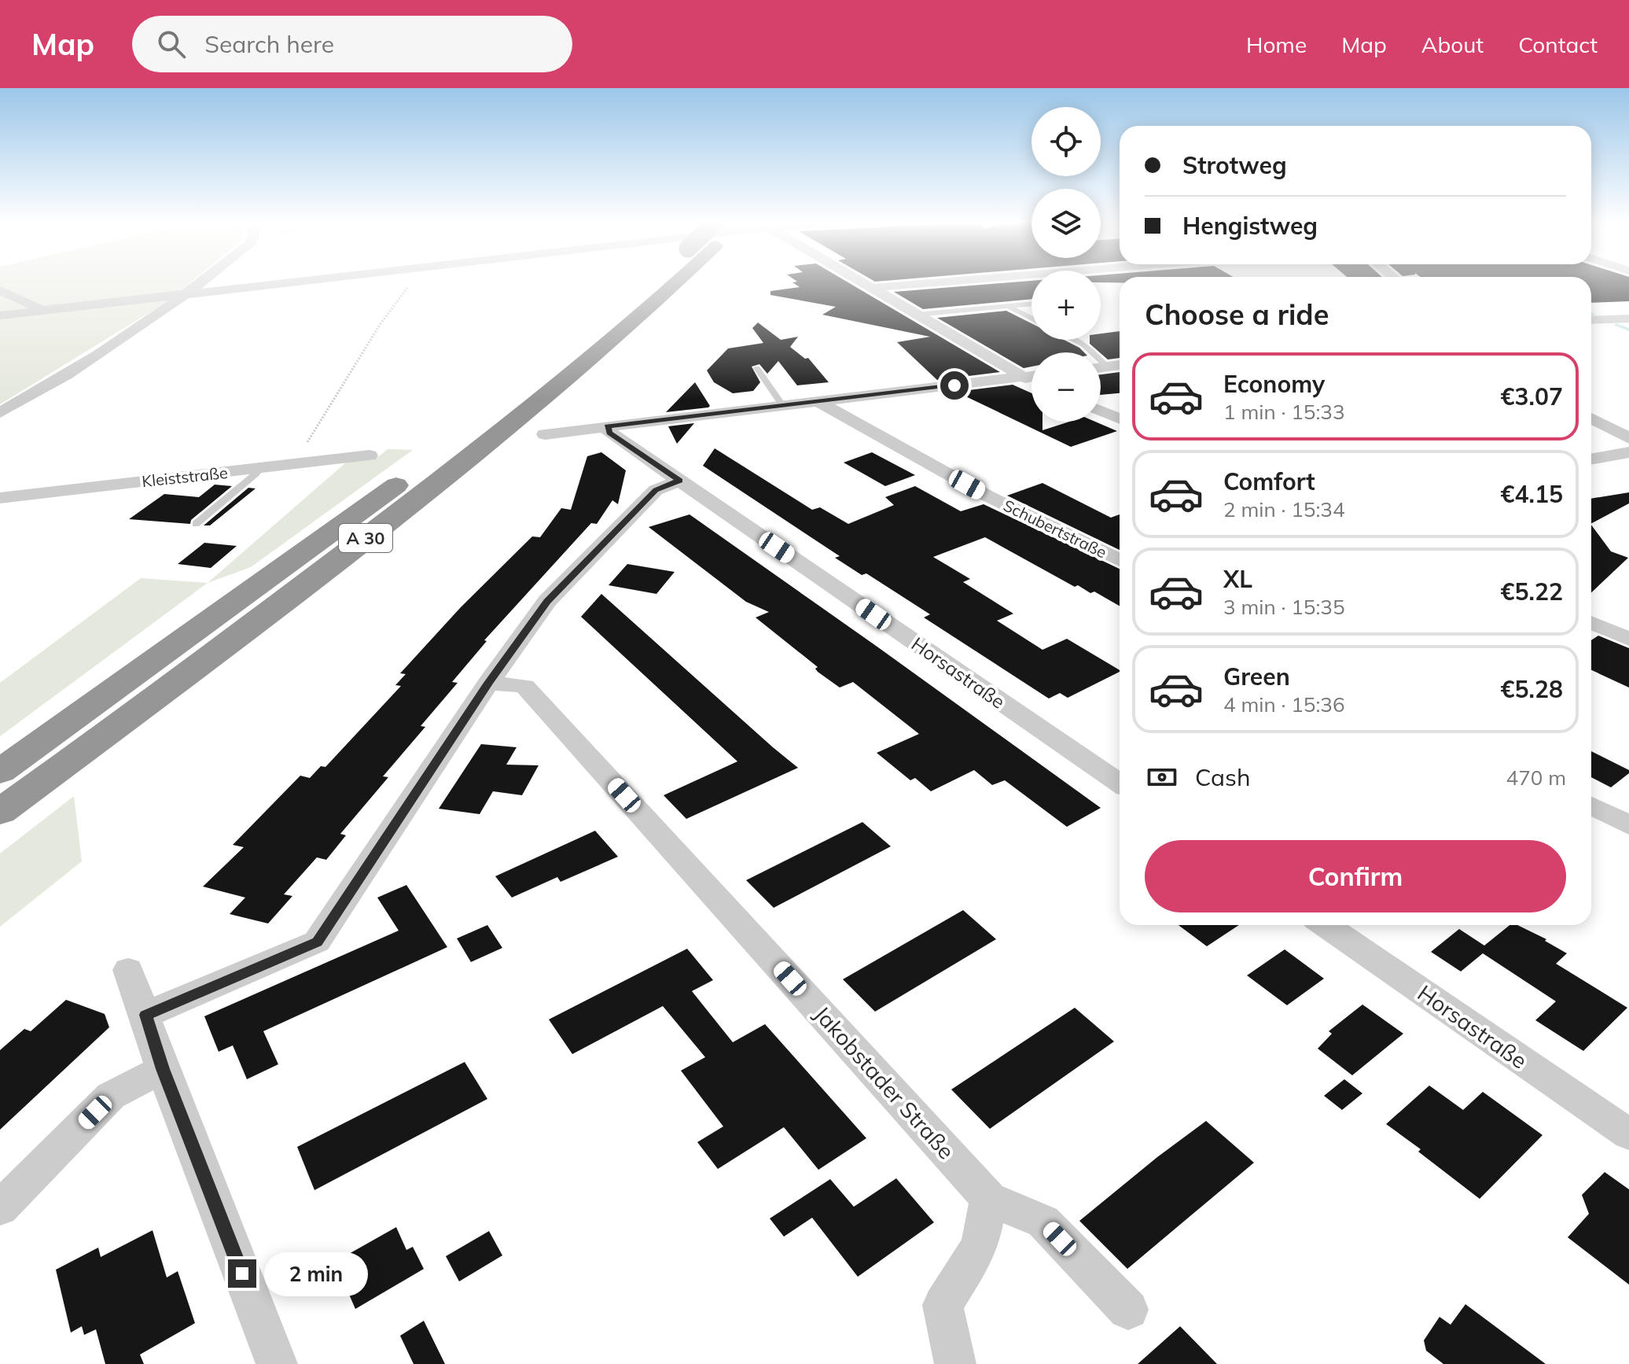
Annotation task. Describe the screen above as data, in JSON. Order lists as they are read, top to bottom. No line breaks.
{"streets":{"highway":["A 30"],"street":["Kleiststraße","Schubertstraße","Horsastraße","Jakobstader Straße"]},"page":{"header":"Map","search":"Search here","nav":["Home","Map","About","Contact"],"map_buttons":["+","−"],"banner":["Strotweg","Hengistweg"],"heading":"Choose a ride","list":[{"name":"Economy","note":"1 min · 15:33","value":"€3.07"},{"name":"Comfort","note":"2 min · 15:34","value":"€4.15"},{"name":"XL","note":"3 min · 15:35","value":"€5.22"},{"name":"Green","note":"4 min · 15:36","value":"€5.28"}],"pay":["Cash","470 m"],"buttons":"Confirm","bubble":"2 min"}}
